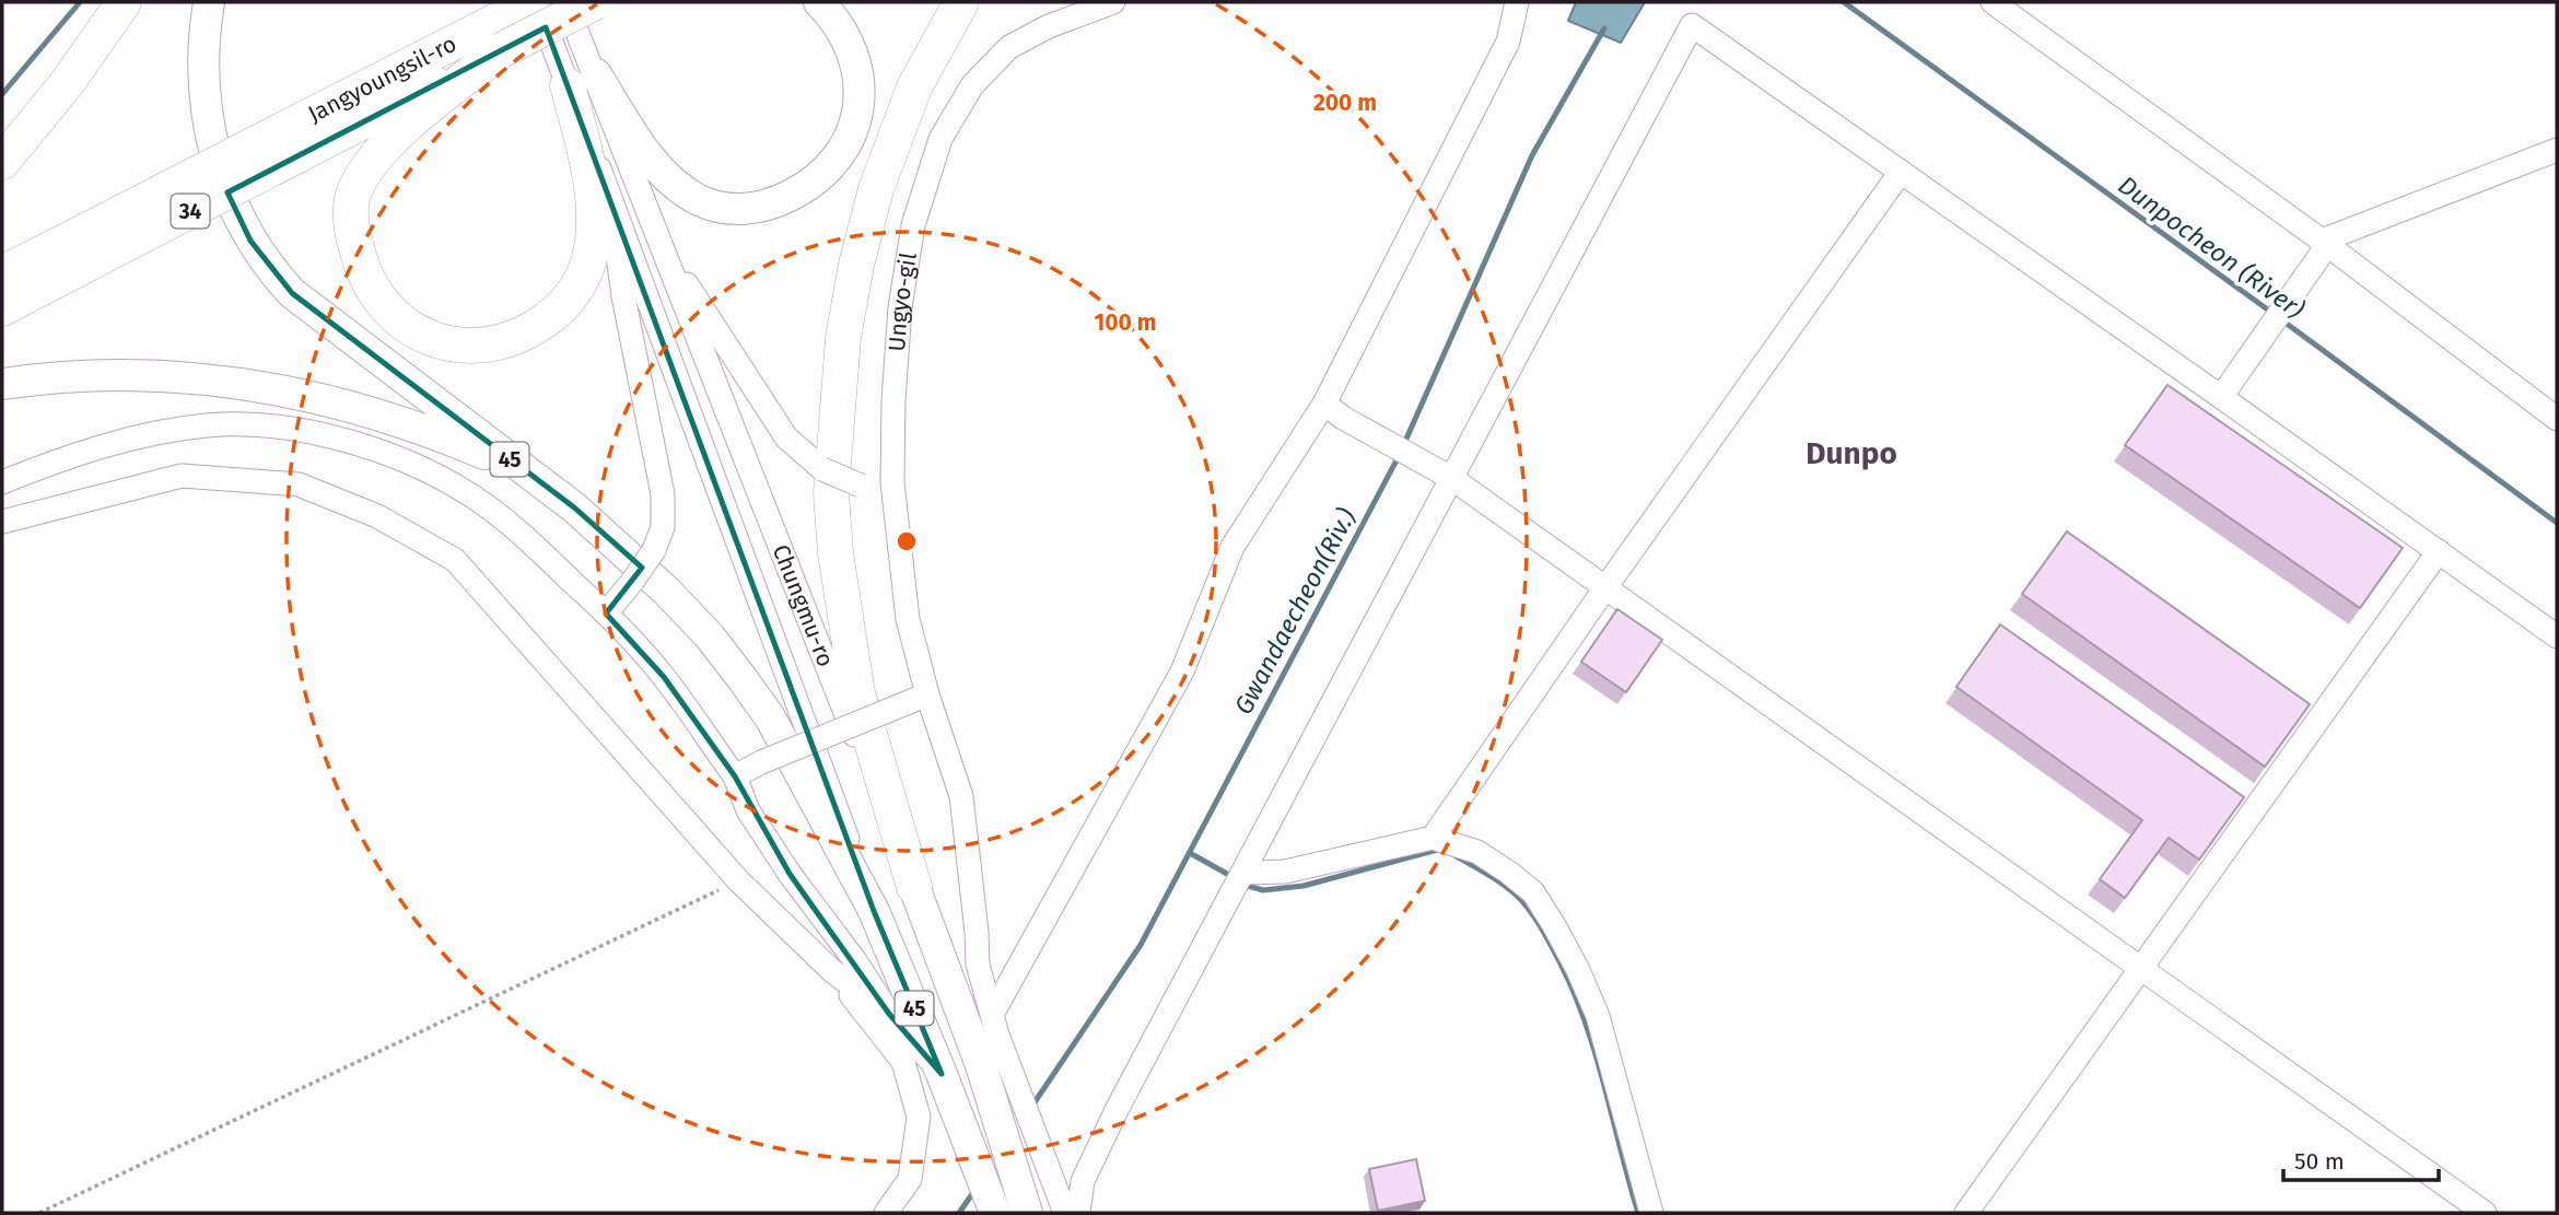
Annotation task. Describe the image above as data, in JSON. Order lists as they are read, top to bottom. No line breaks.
{"streets":{"highway":["Jangyoungsil-ro","34","45"],"main road":["Chungmu-ro"],"street":["Ungyo-gil"]},"crossings":[["Jangyoungsil-ro","34"],["34","Chungmu-ro"],["45","Chungmu-ro"]],"districts":["Dunpo"],"water":["Dunpocheon (River)","Gwandaecheon(Riv.)"],"scale_bar":"50 m","rings":["200 m","100 m"]}
